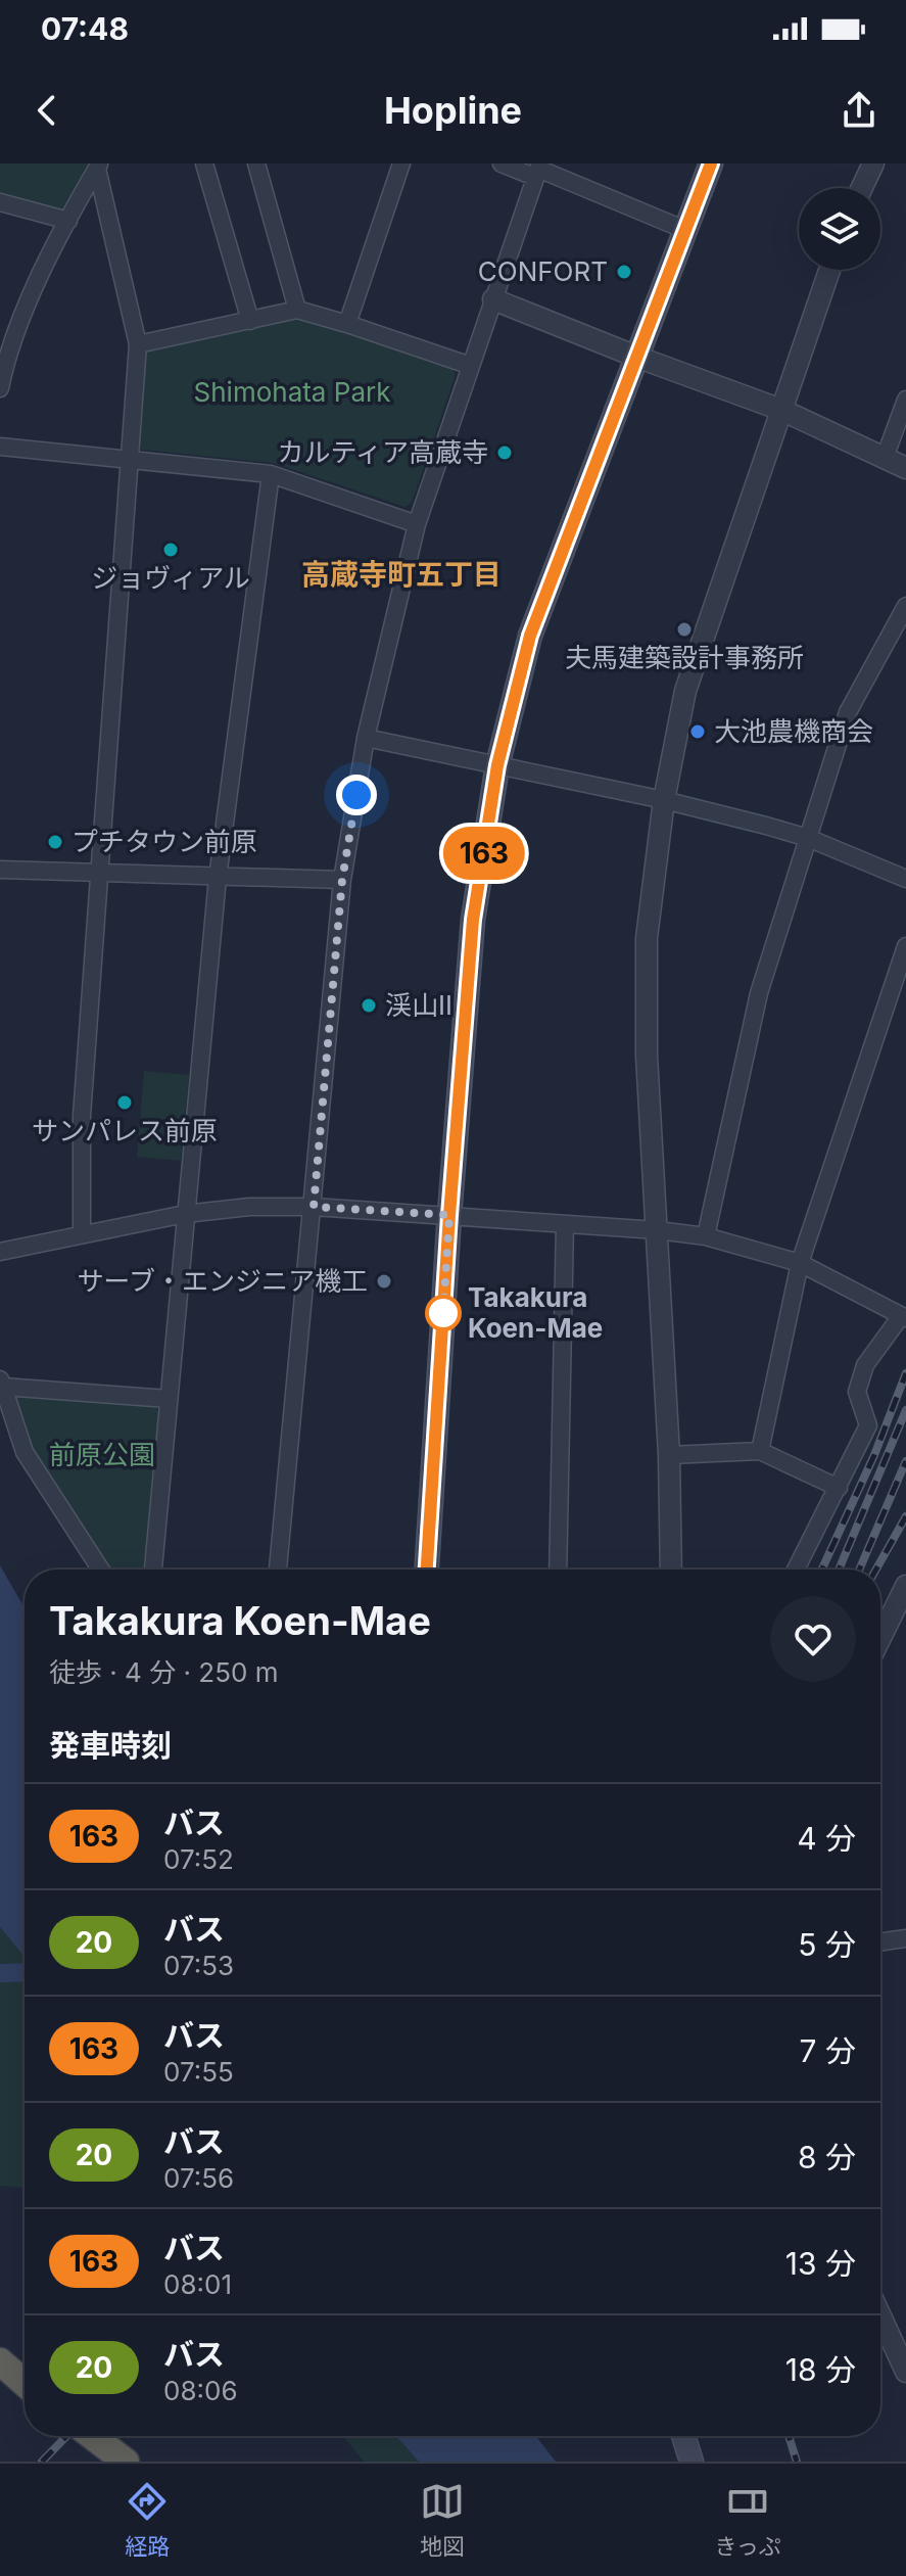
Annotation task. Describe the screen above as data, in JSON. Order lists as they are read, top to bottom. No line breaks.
{"districts":["高蔵寺町五丁目"],"parks":["Shimohata Park","前原公園"],"places":["CONFORT","カルティア高蔵寺","ジョヴィアル","夫馬建築設計事務所","大池農機商会","プチタウン前原","渓山II","サンパレス前原","サーブ・エンジニア機工","Takakura Koen-Mae"],"lines":["bus line 163"],"page":{"status":"07:48","header":"Hopline","on_map":"163","heading":[["Takakura Koen-Mae","徒歩 · 4 分 · 250 m"],"発車時刻"],"list":[{"mark":"163","name":"バス","note":"07:52","value":"4 分"},{"mark":"20","name":"バス","note":"07:53","value":"5 分"},{"mark":"163","name":"バス","note":"07:55","value":"7 分"},{"mark":"20","name":"バス","note":"07:56","value":"8 分"},{"mark":"163","name":"バス","note":"08:01","value":"13 分"},{"mark":"20","name":"バス","note":"08:06","value":"18 分"}],"tabs":["経路","地図","きっぷ"]}}
